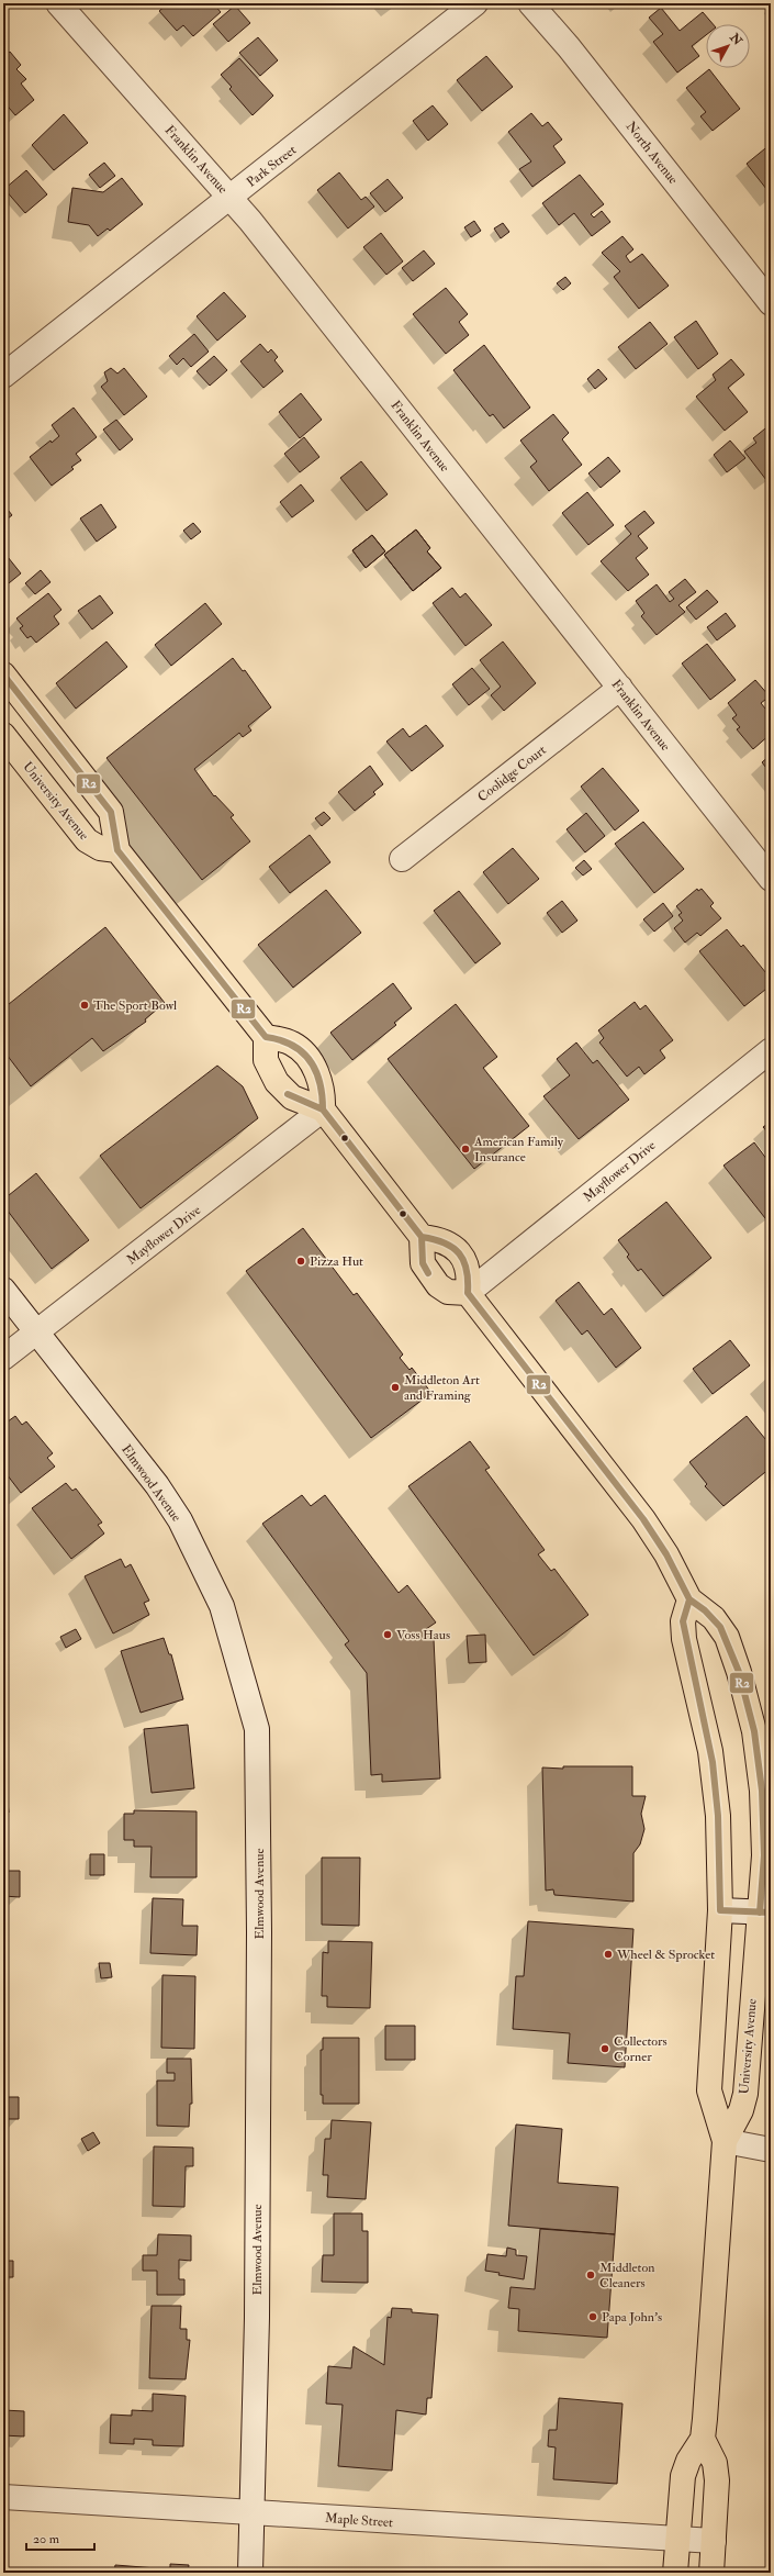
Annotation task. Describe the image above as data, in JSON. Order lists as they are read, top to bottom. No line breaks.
{"streets":{"main road":["University Avenue"],"street":["North Avenue","Franklin Avenue","Park Street","Coolidge Court","Mayflower Drive","Elmwood Avenue","Maple Street"]},"crossings":[["Franklin Avenue","Park Street"],["Franklin Avenue","Coolidge Court"],["University Avenue","Mayflower Drive"],["University Avenue","Maple Street"],["Mayflower Drive","Elmwood Avenue"],["Elmwood Avenue","Maple Street"]],"places":["The Sport Bowl","American Family Insurance","Pizza Hut","Middleton Art and Framing","Voss Haus","Wheel & Sprocket","Collectors Corner","Middleton Cleaners","Papa John's"],"lines":["transit line R2"],"scale_bar":"20 m","north":"top right"}
